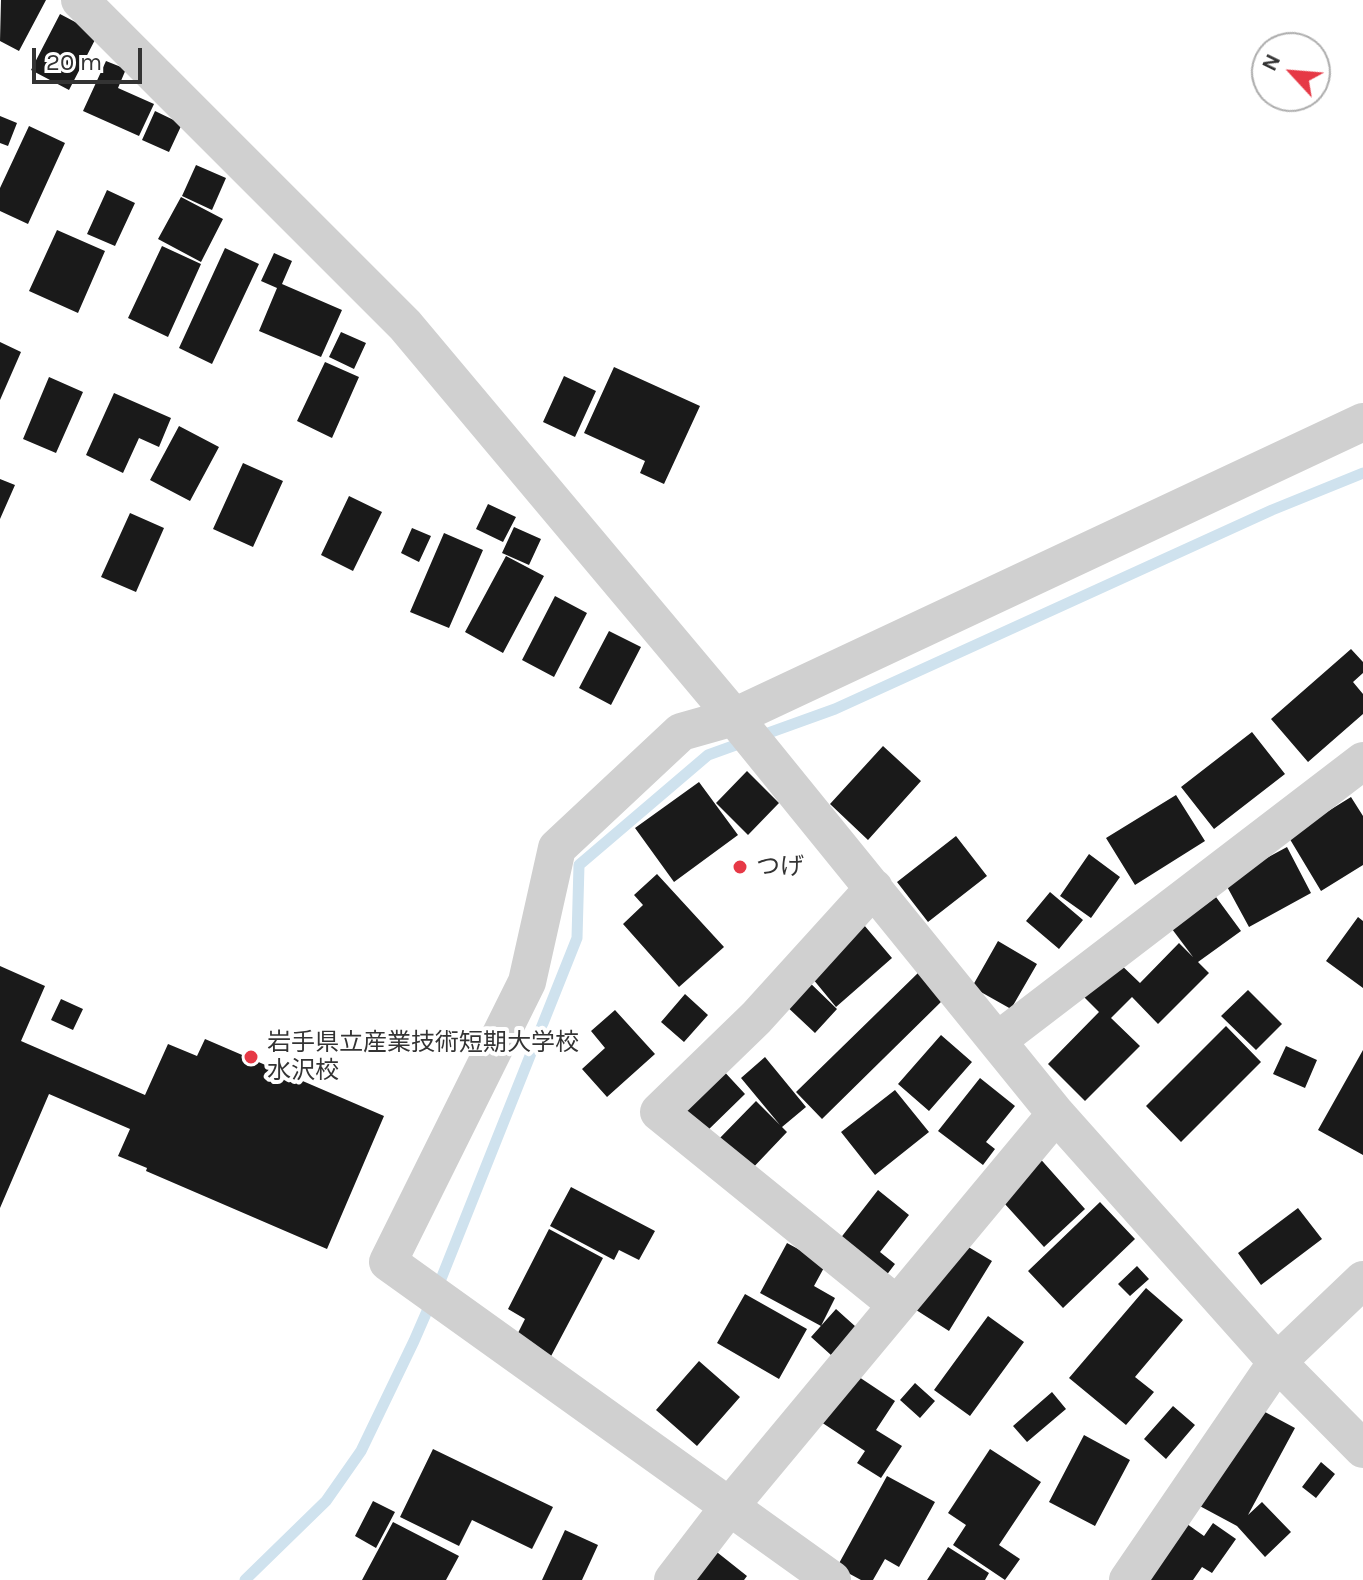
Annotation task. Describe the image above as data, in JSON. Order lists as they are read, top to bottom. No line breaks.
{"places":["つげ","岩手県立産業技術短期大学校 水沢校"],"scale_bar":"20 m","north":"top left"}
